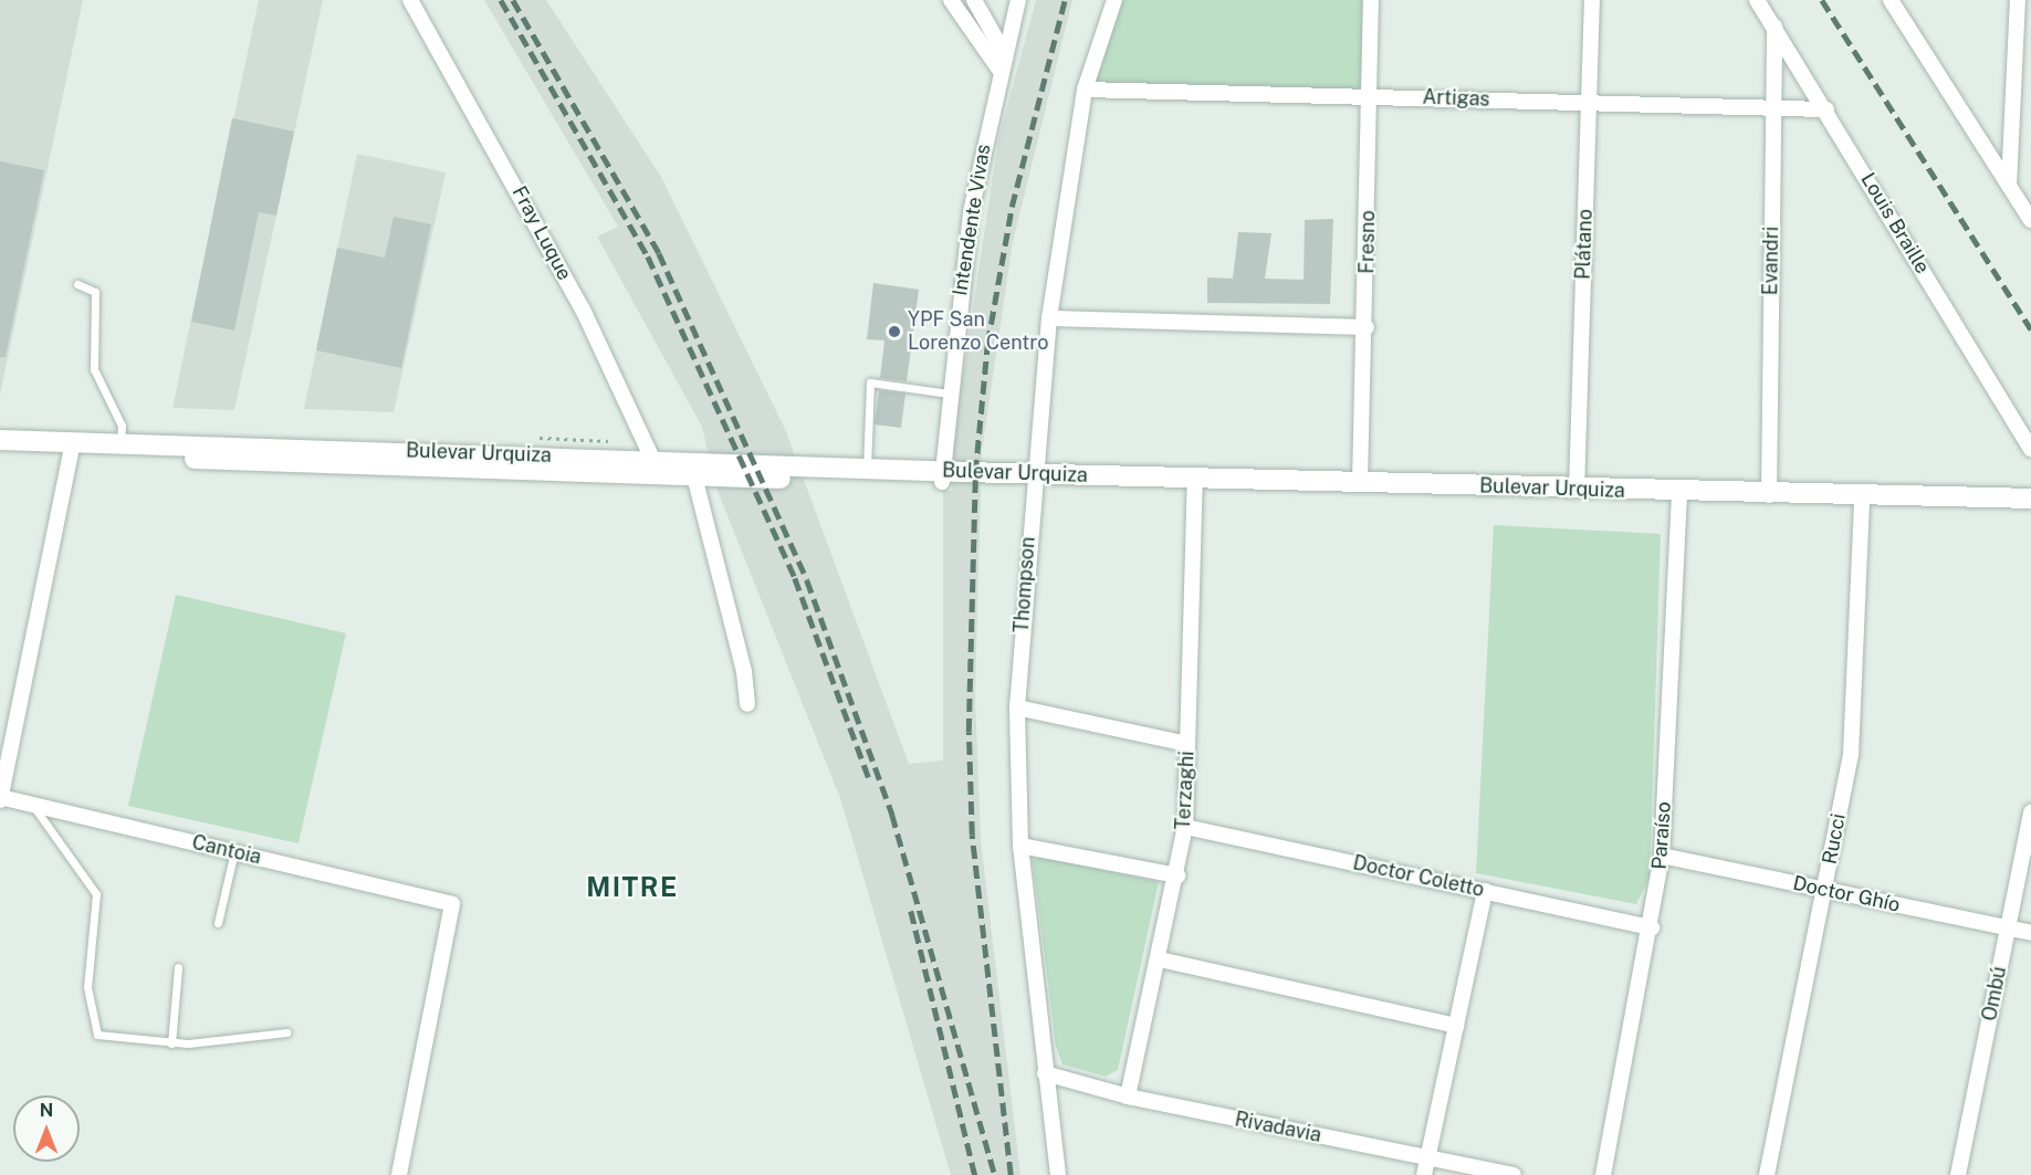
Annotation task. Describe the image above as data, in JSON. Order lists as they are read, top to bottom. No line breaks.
{"streets":{"main road":["Bulevar Urquiza"],"street":["Artigas","Intendente Vivas","Louis Braille","Fray Luque","Fresno","Plátano","Evandri","Thompson","Terzaghi","Paraíso","Rucci","Cantoia","Doctor Coletto","Doctor Ghío","Ombú","Rivadavia"]},"crossings":[["Artigas","Louis Braille"],["Artigas","Fresno"],["Artigas","Plátano"],["Artigas","Evandri"],["Artigas","Thompson"],["Intendente Vivas","Bulevar Urquiza"],["Louis Braille","Evandri"],["Fray Luque","Bulevar Urquiza"],["Fresno","Bulevar Urquiza"],["Plátano","Bulevar Urquiza"],["Evandri","Bulevar Urquiza"],["Bulevar Urquiza","Thompson"],["Bulevar Urquiza","Terzaghi"],["Bulevar Urquiza","Paraíso"],["Bulevar Urquiza","Rucci"],["Thompson","Rivadavia"],["Terzaghi","Doctor Coletto"],["Terzaghi","Rivadavia"],["Paraíso","Doctor Coletto"],["Paraíso","Doctor Ghío"],["Rucci","Doctor Ghío"],["Doctor Ghío","Ombú"]],"districts":["MITRE"],"places":["YPF San Lorenzo Centro"],"north":"top"}
